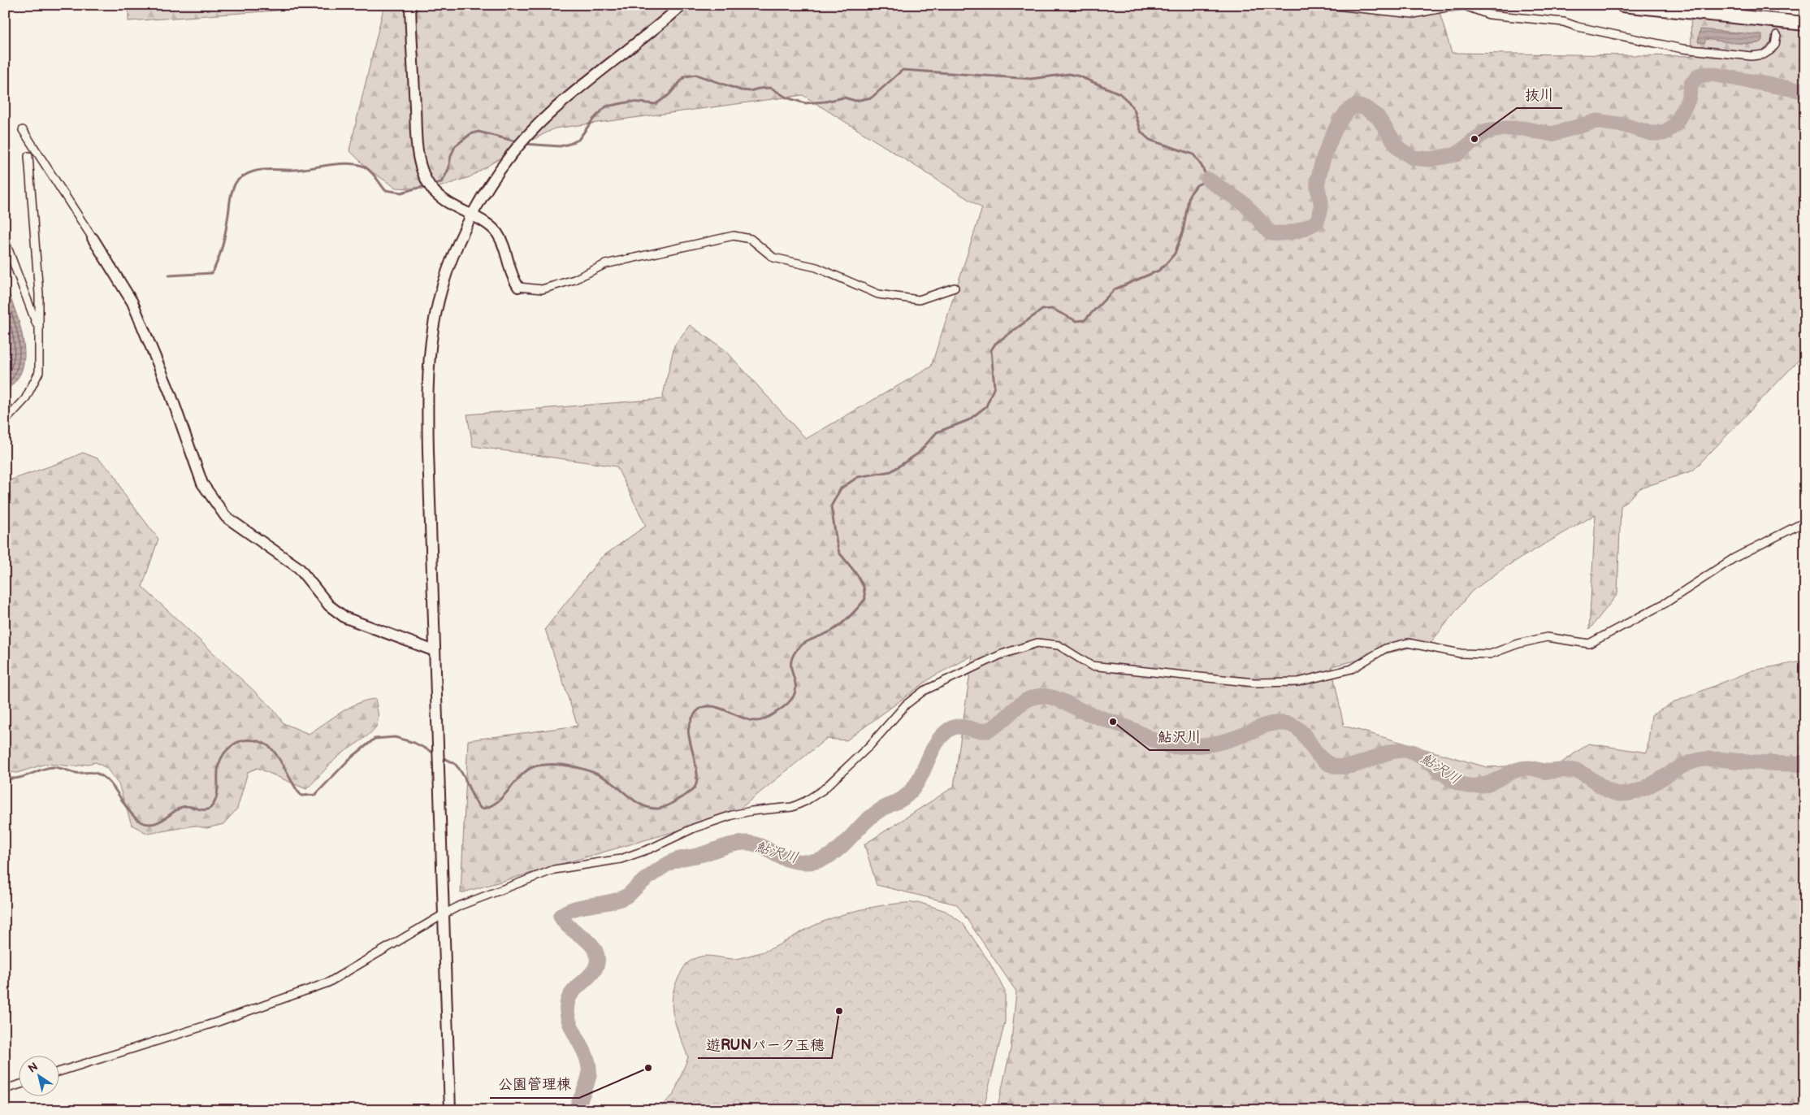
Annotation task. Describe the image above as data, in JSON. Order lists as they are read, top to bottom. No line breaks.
{"water":["鮎沢川"],"places":["抜川","鮎沢川","遊RUNパーク玉穂","公園管理棟"],"north":"top left"}
